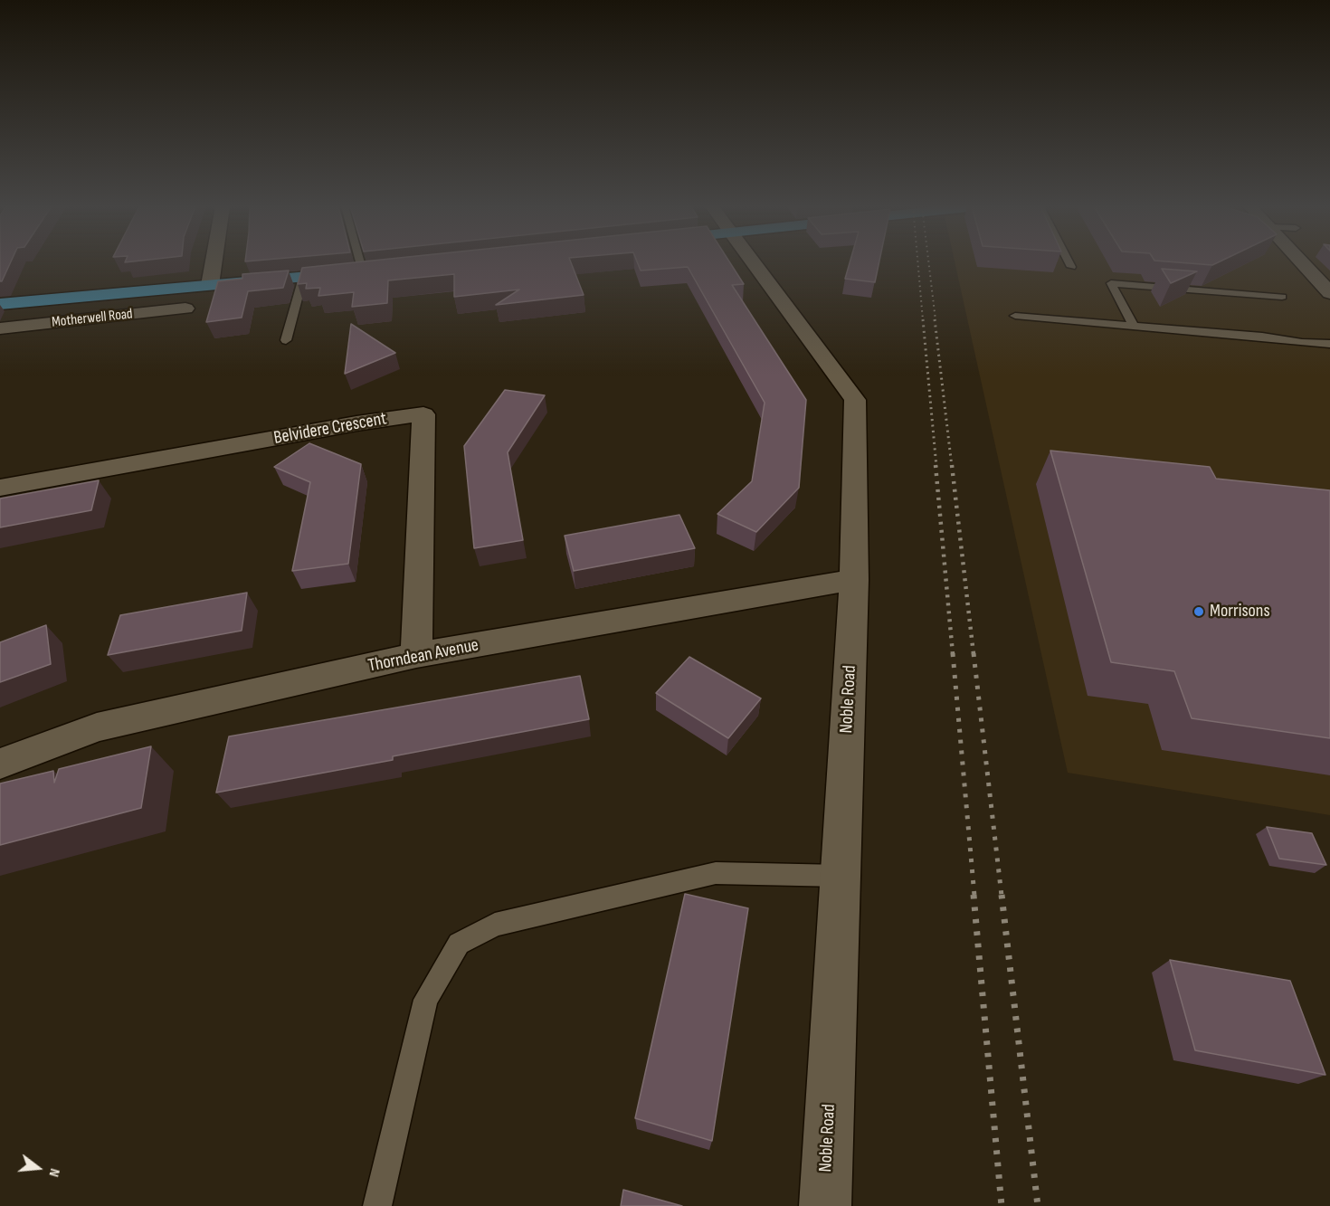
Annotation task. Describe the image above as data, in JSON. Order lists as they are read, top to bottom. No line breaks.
{"streets":{"main road":["Motherwell Road"],"street":["Belvidere Crescent","Thorndean Avenue","Noble Road"]},"crossings":[["Belvidere Crescent","Thorndean Avenue"],["Thorndean Avenue","Noble Road"]],"places":["Morrisons"],"north":"right"}
